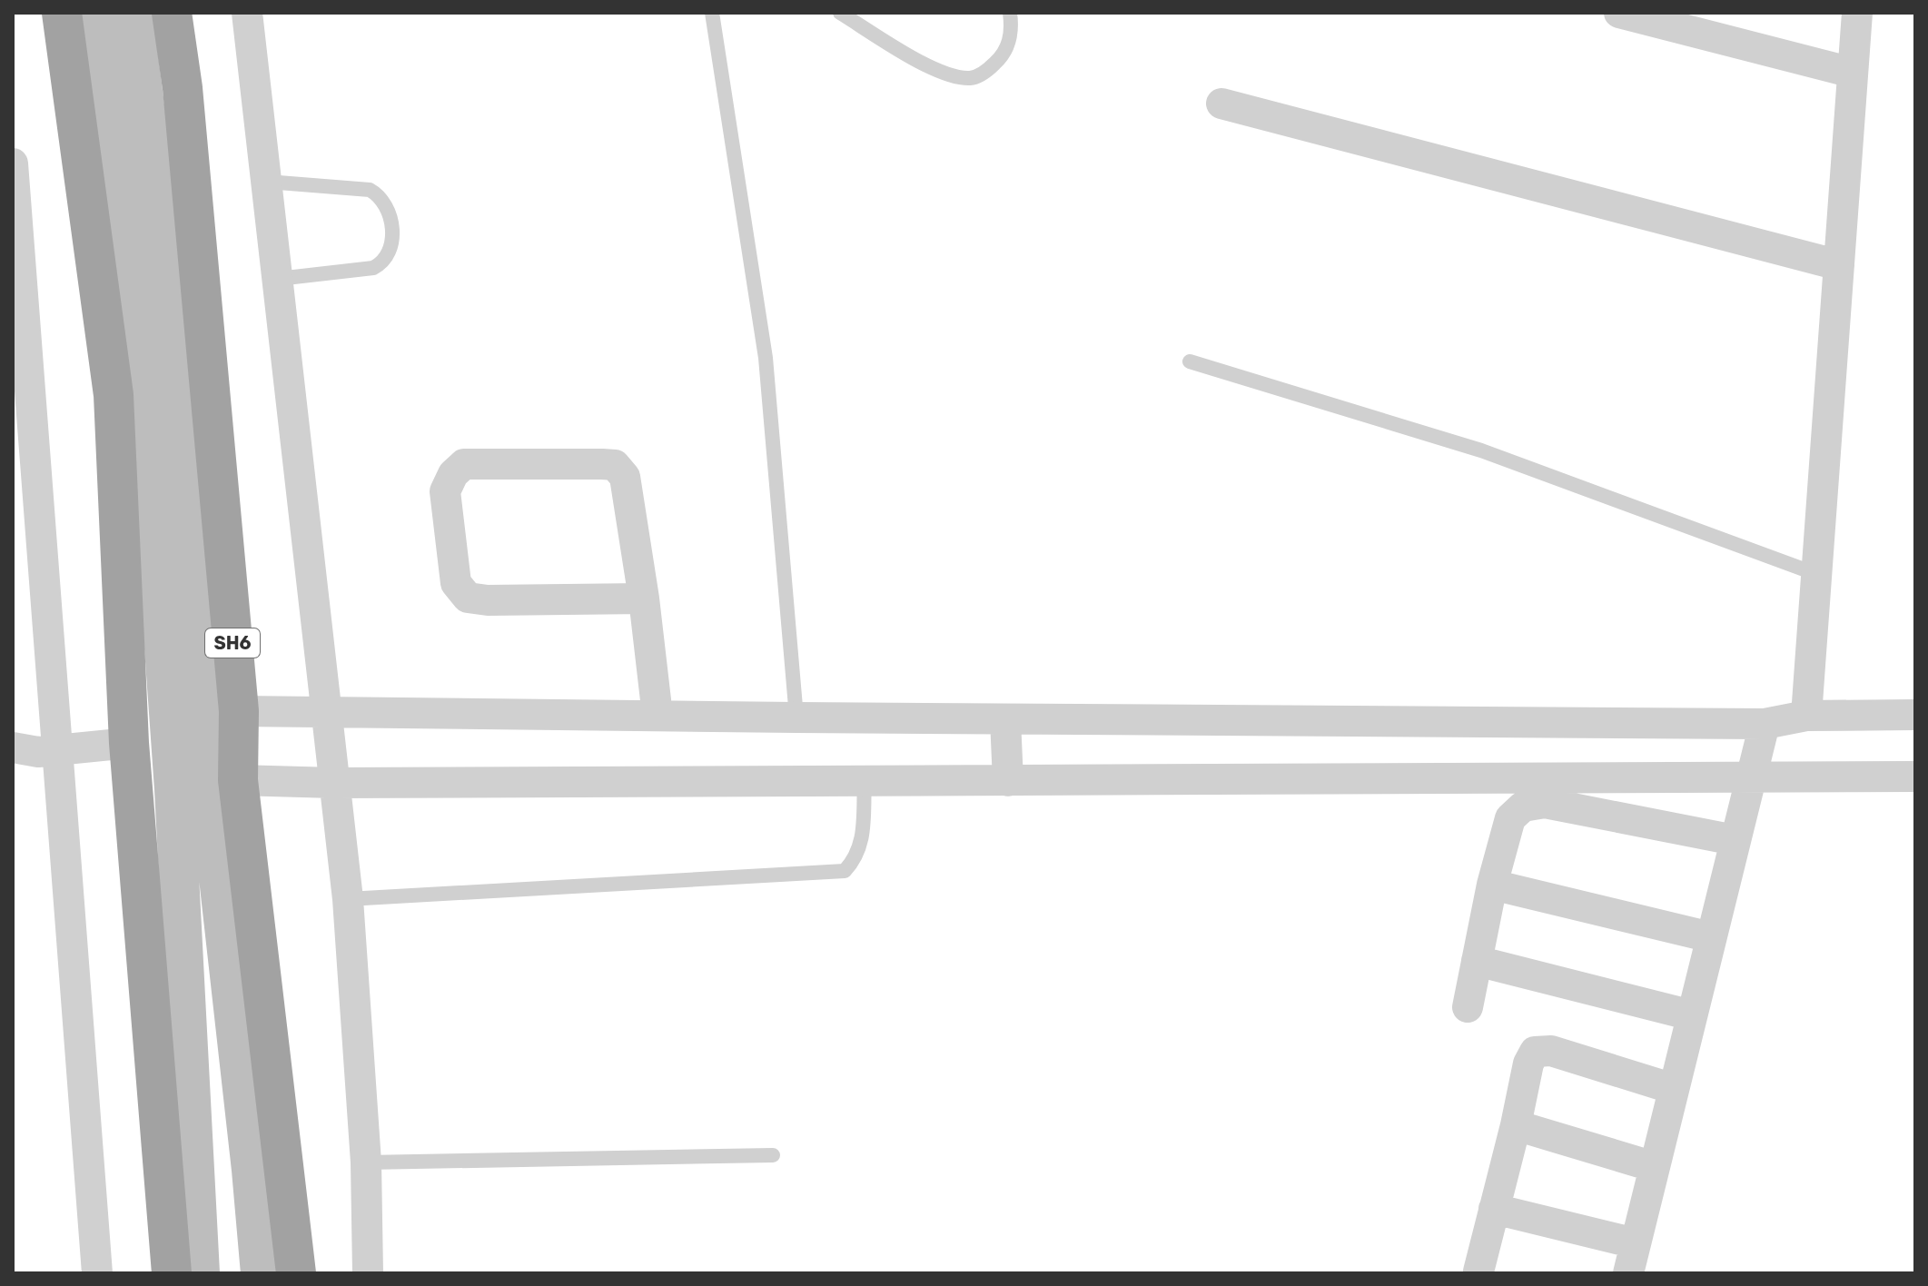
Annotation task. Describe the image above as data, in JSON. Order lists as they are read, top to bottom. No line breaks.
{"streets":{"highway":["SH6"]}}
